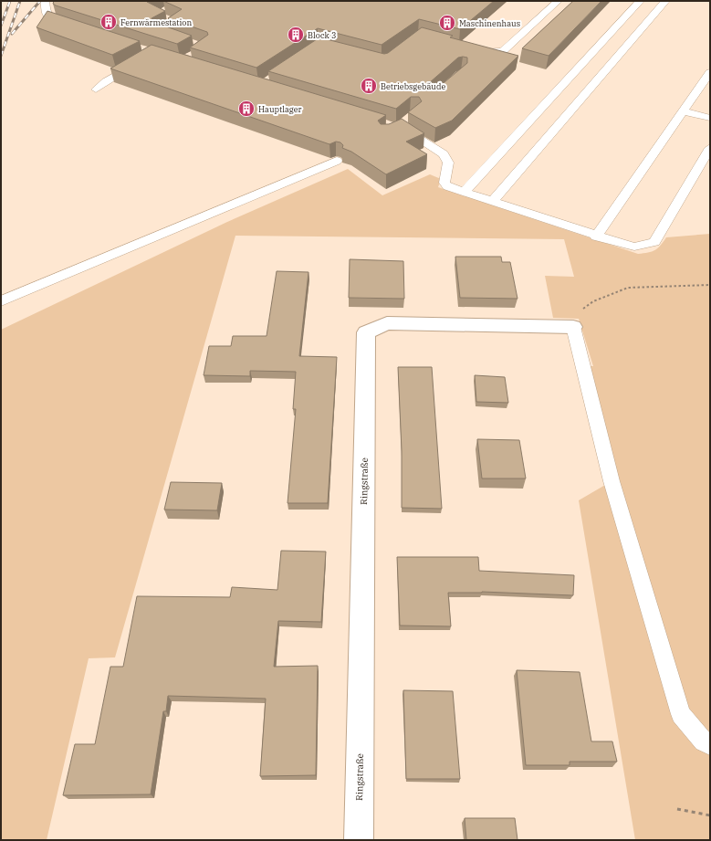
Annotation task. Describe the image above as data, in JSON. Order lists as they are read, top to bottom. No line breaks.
{"streets":{"street":["Ringstraße"]},"places":{"building":["Fernwärmestation","Maschinenhaus","Block 3","Betriebsgebäude","Hauptlager"]}}
